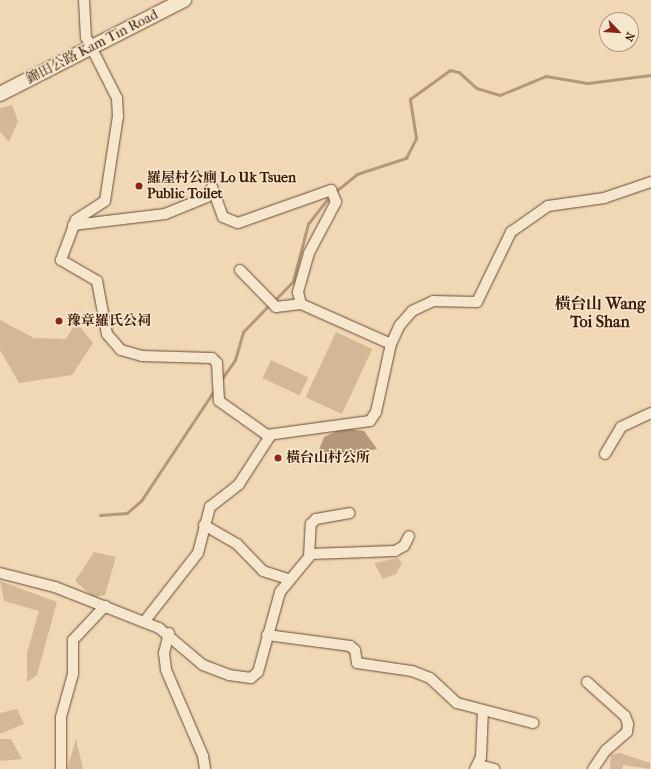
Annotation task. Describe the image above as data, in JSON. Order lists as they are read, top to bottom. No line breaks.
{"streets":{"main road":["錦田公路 Kam Tin Road"]},"districts":["橫台山 Wang Toi Shan"],"places":["羅屋村公廁 Lo Uk Tsuen Public Toilet","豫章羅氏公祠","橫台山村公所"],"north":"bottom right"}
